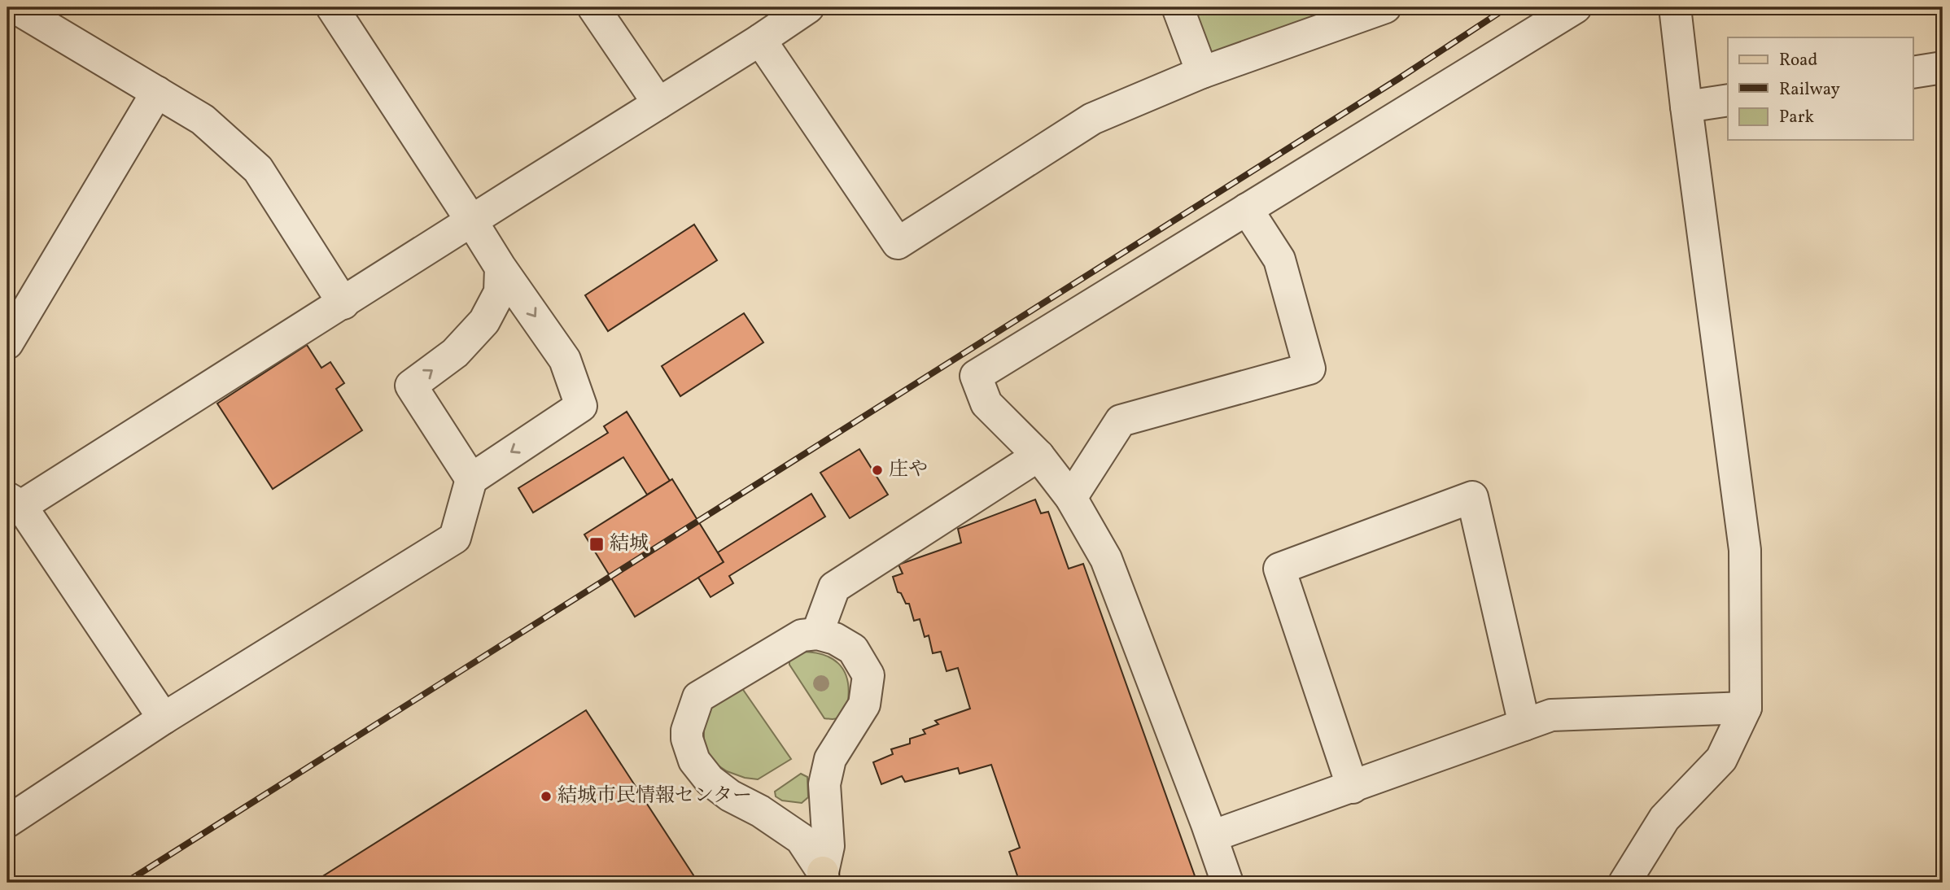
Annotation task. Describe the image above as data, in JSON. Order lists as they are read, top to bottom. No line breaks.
{"places":{"other":["庄や","結城市民情報センター"],"transit":["結城"]},"legend":["Road","Railway","Park"]}
